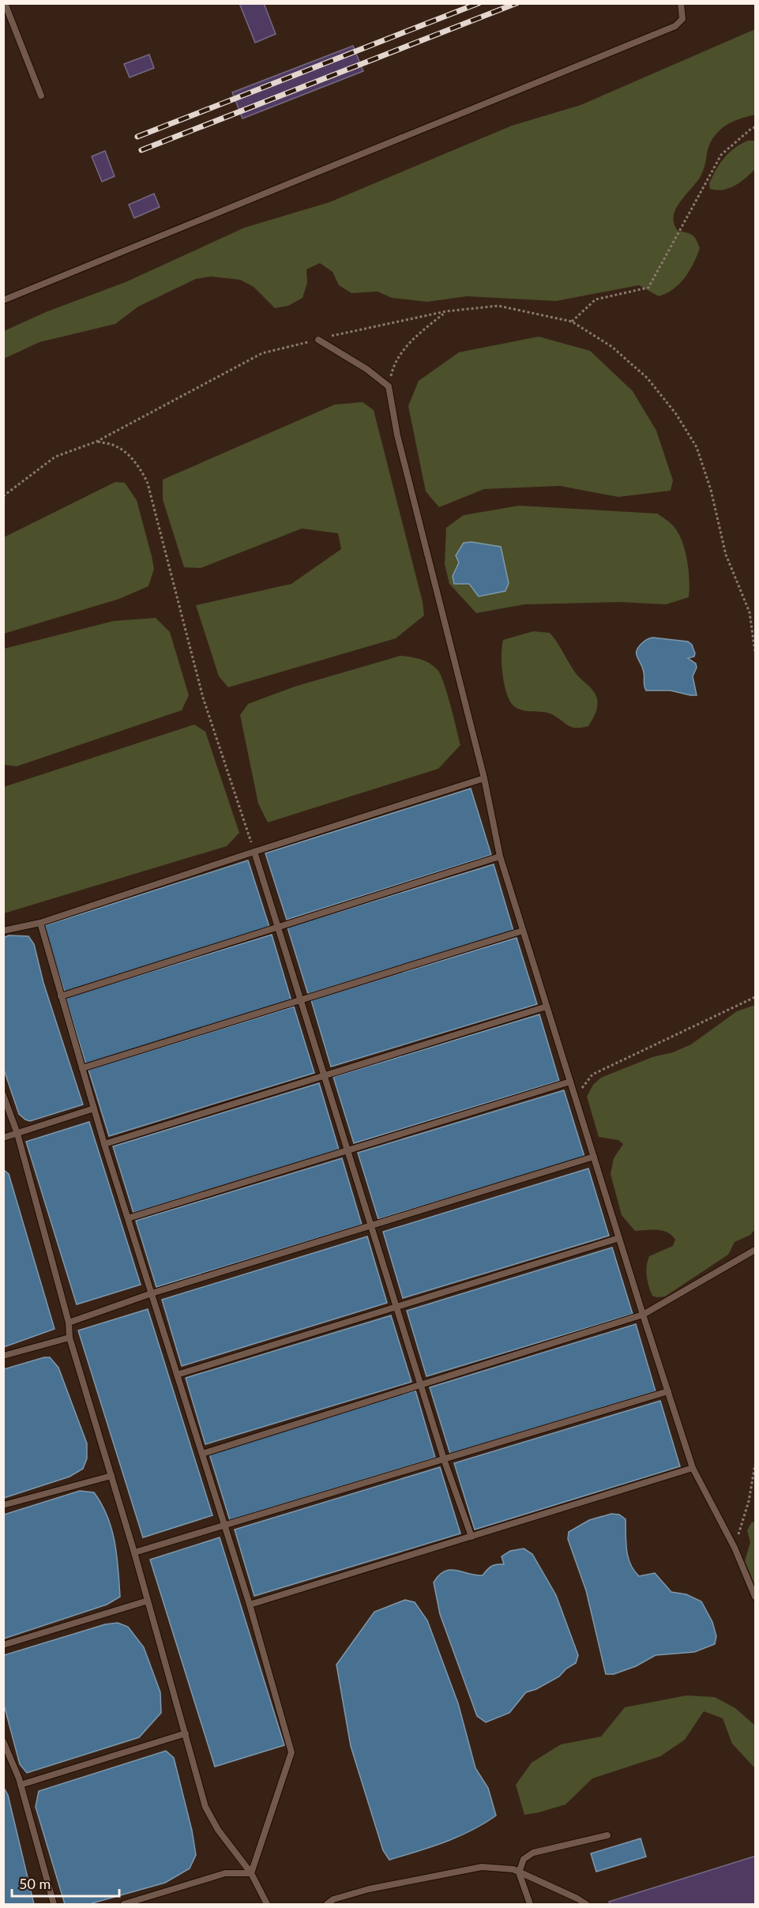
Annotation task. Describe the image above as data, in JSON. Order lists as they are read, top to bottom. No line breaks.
{"scale_bar":"50 m"}
